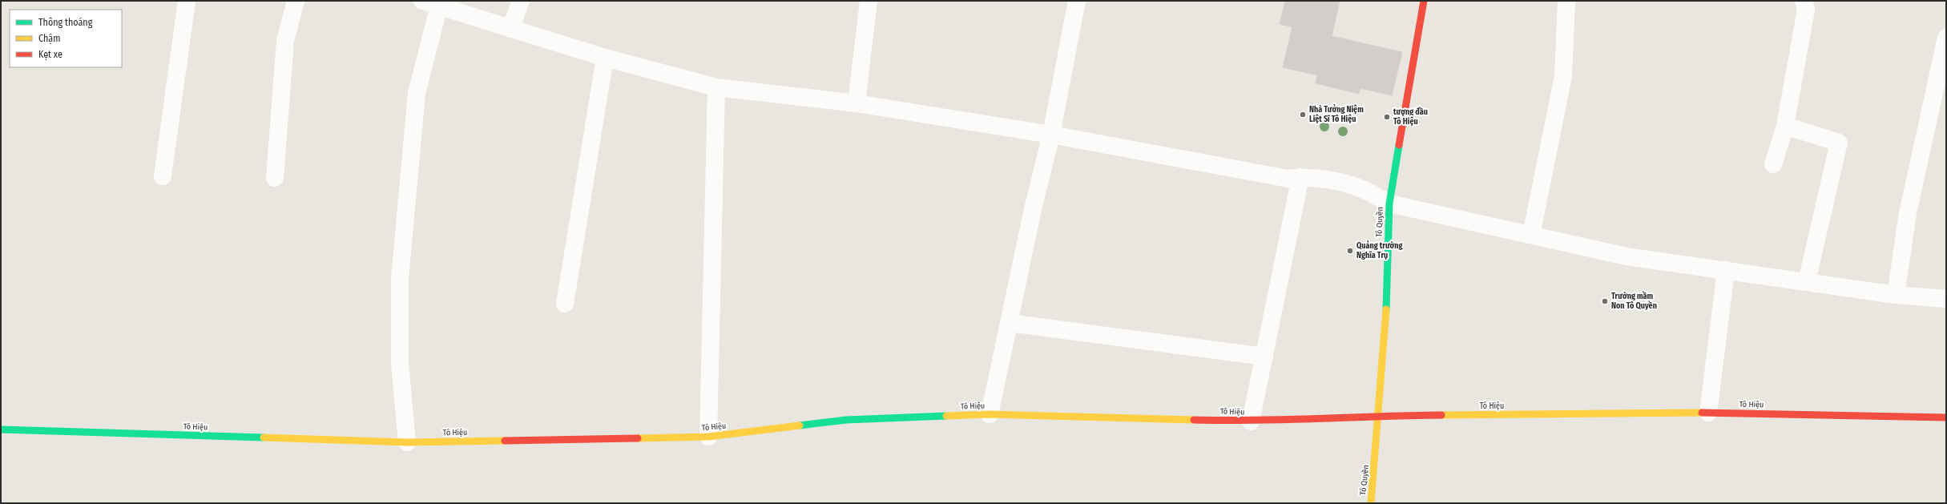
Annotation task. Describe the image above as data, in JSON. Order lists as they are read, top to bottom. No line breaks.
{"streets":{"main road":["Tô Quyền","Tô Hiệu"]},"crossings":[["Tô Quyền","Tô Hiệu"]],"places":["Nhà Tưởng Niệm Liệt Sĩ Tô Hiệu","tượng đầu Tô Hiệu","Quảng trường Nghĩa Trụ","Trường mầm Non Tô Quyền"],"legend":["Thông thoáng","Chậm","Kẹt xe"]}
